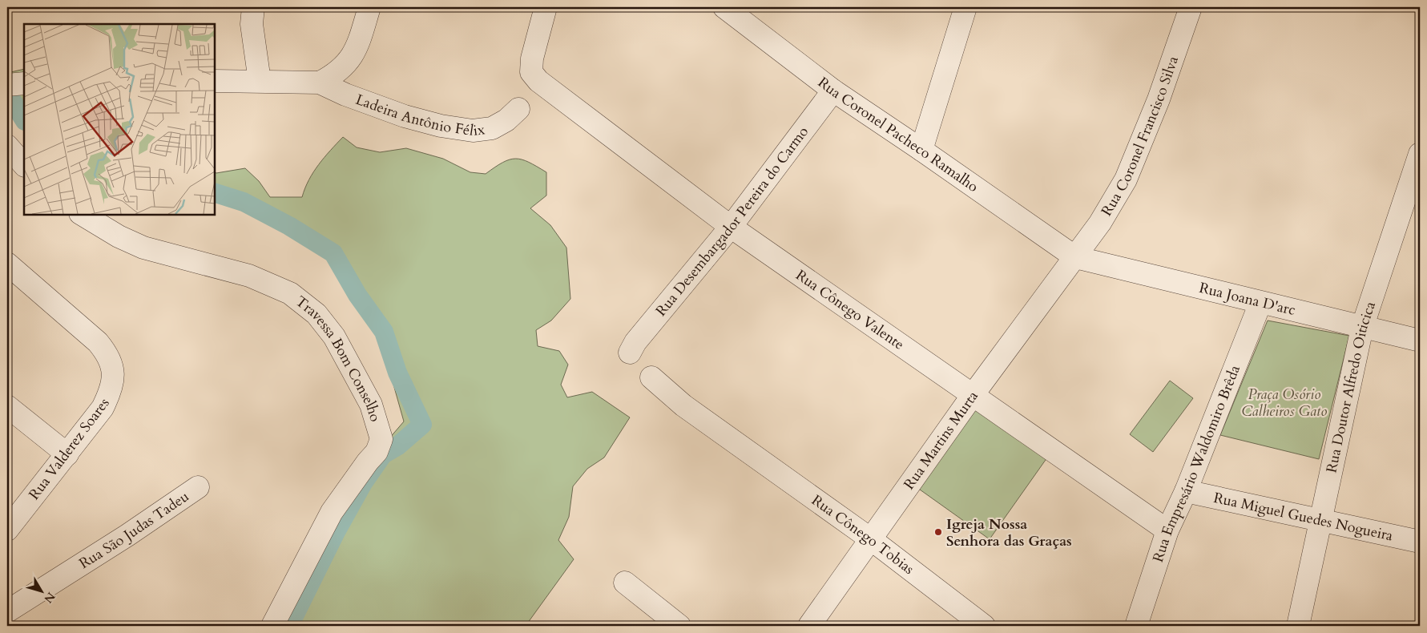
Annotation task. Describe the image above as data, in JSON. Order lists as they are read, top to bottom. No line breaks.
{"streets":{"street":["Ladeira Antônio Félix","Rua Coronel Pacheco Ramalho","Rua Coronel Francisco Silva","Rua Desembargador Pereira do Carmo","Rua Joana D'arc","Rua Cônego Valente","Travessa Bom Conselho","Rua Doutor Alfredo Oiticica","Rua Martins Murta","Rua Valderez Soares","Rua Empresário Waldomiro Brêda","Rua Miguel Guedes Nogueira","Rua São Judas Tadeu","Rua Cônego Tobias"]},"crossings":[["Rua Coronel Pacheco Ramalho","Rua Coronel Francisco Silva"],["Rua Coronel Pacheco Ramalho","Rua Desembargador Pereira do Carmo"],["Rua Coronel Pacheco Ramalho","Rua Joana D'arc"],["Rua Coronel Pacheco Ramalho","Rua Martins Murta"],["Rua Coronel Francisco Silva","Rua Joana D'arc"],["Rua Coronel Francisco Silva","Rua Martins Murta"],["Rua Desembargador Pereira do Carmo","Rua Cônego Valente"],["Rua Joana D'arc","Rua Doutor Alfredo Oiticica"],["Rua Joana D'arc","Rua Martins Murta"],["Rua Joana D'arc","Rua Empresário Waldomiro Brêda"],["Rua Cônego Valente","Rua Martins Murta"],["Rua Cônego Valente","Rua Empresário Waldomiro Brêda"],["Rua Doutor Alfredo Oiticica","Rua Miguel Guedes Nogueira"],["Rua Martins Murta","Rua Cônego Tobias"],["Rua Empresário Waldomiro Brêda","Rua Miguel Guedes Nogueira"]],"parks":["Praça Osório Calheiros Gato"],"places":["Igreja Nossa Senhora das Graças"],"north":"bottom right"}
